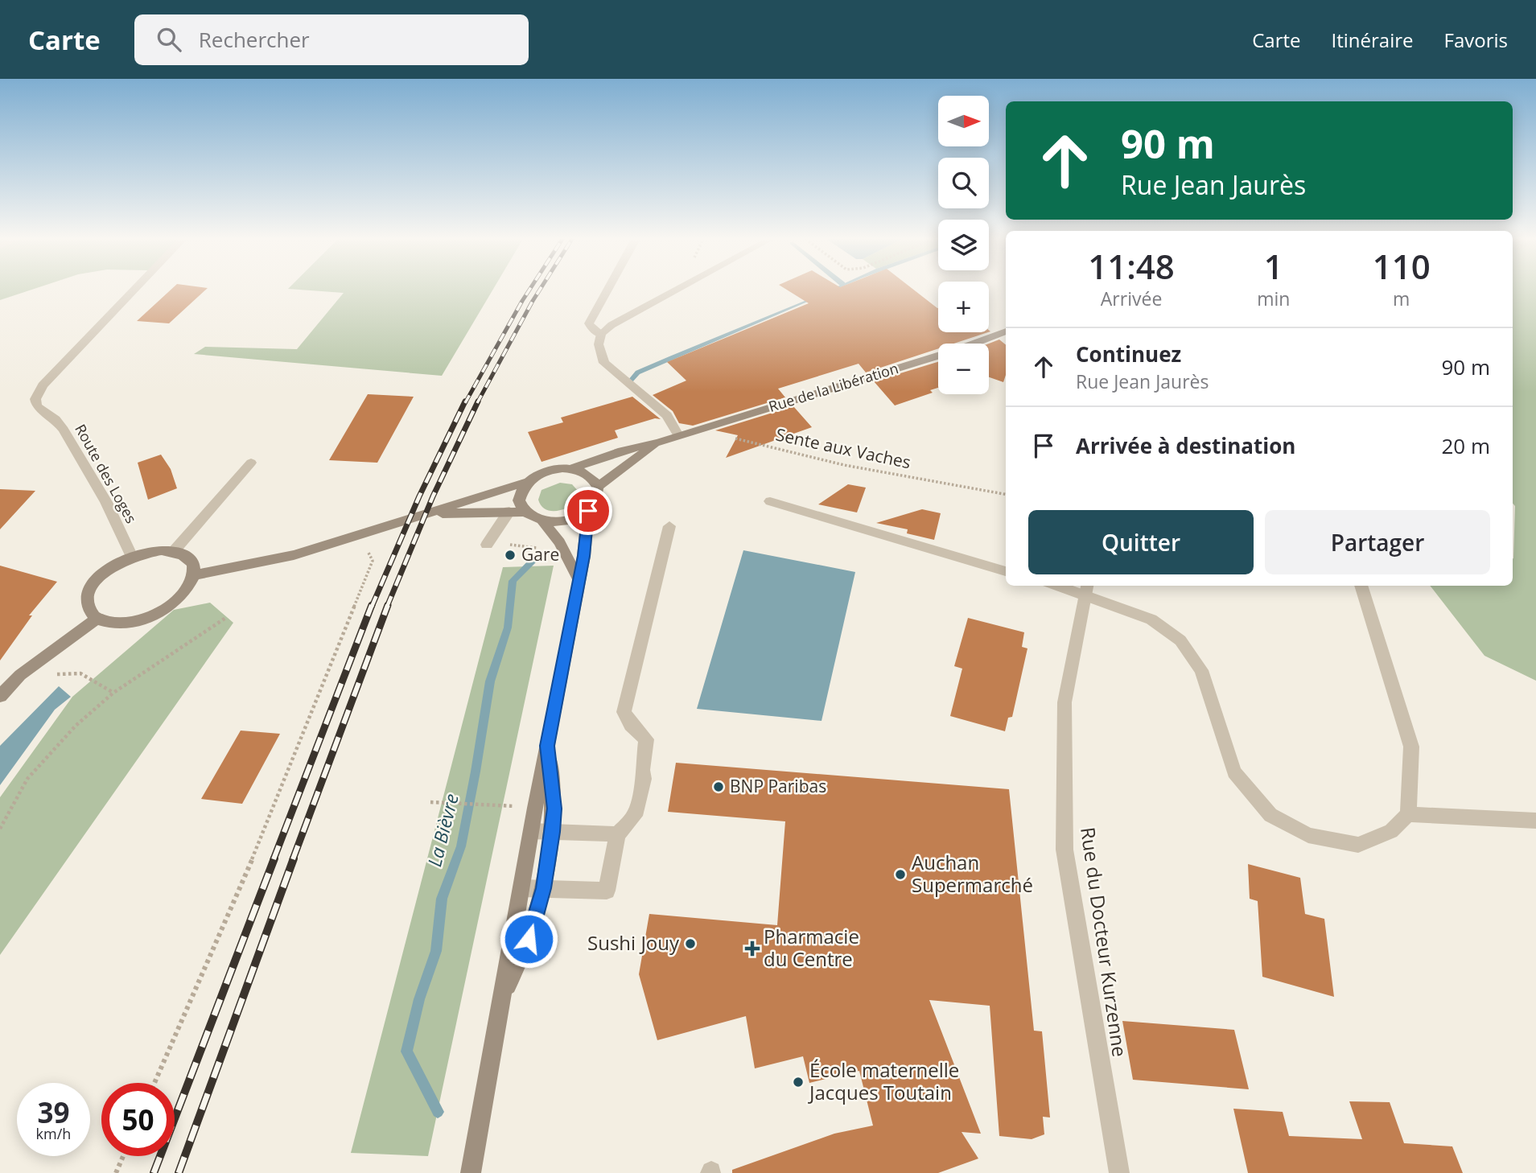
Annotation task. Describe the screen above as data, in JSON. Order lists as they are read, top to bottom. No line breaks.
{"streets":{"main road":["Rue de la Libération"],"street":["Route des Loges","Rue du Docteur Kurzenne"],"path":["Sente aux Vaches"]},"water":["La Bièvre"],"places":{"other":["Gare","BNP Paribas","Auchan Supermarché","Sushi Jouy","École maternelle Jacques Toutain"],"health":["Pharmacie du Centre"]},"north":"right","page":{"header":"Carte","search":"Rechercher","nav":["Carte","Itinéraire","Favoris"],"map_buttons":["+","−"],"turn":["90 m","Rue Jean Jaurès"],"eta":["11:48","Arrivée","1","min","110","m"],"list":[{"name":"Continuez","note":"Rue Jean Jaurès","value":"90 m"},{"name":"Arrivée à destination","value":"20 m"}],"buttons":["Quitter","Partager"],"speed":"39 km/h","limit":"50"}}
